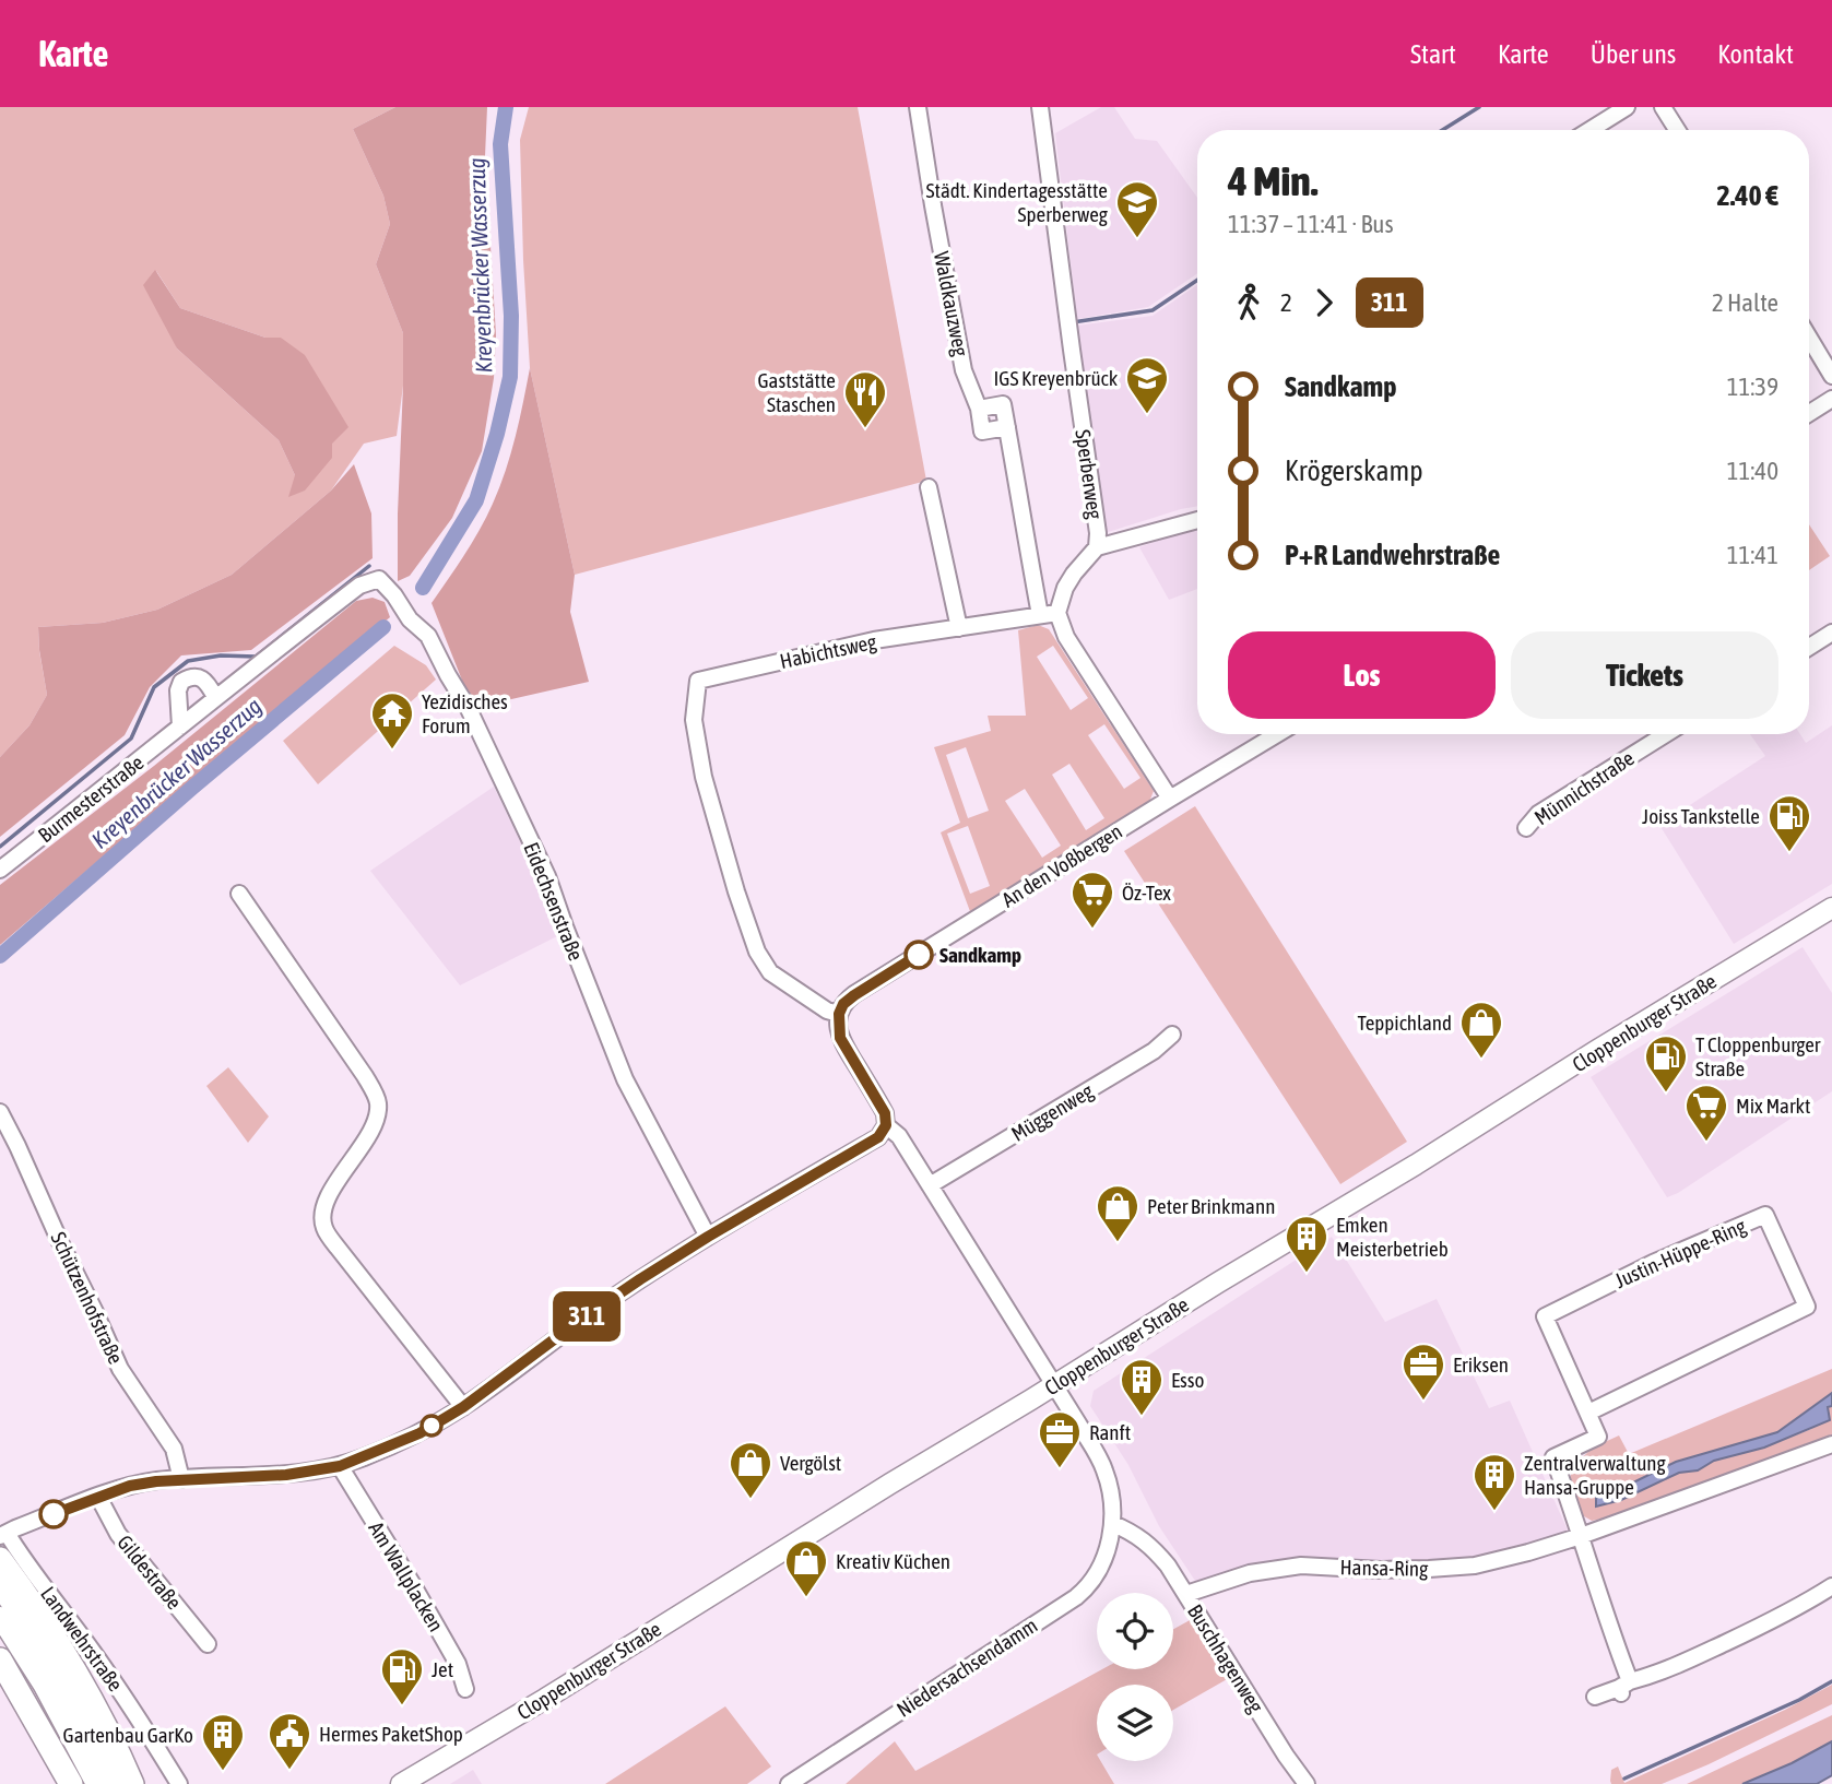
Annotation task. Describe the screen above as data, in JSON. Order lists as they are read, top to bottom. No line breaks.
{"streets":{"main road":["Cloppenburger Straße"],"street":["Waldkauzweg","Sperberweg","Habichtsweg","Münnichstraße","Burmesterstraße","An den Voßbergen","Eidechsenstraße","Müggenweg","Justin-Hüppe-Ring","Schützenhofstraße","Hansa-Ring","Gildestraße","Am Wallplacken","Landwehrstraße","Buschhagenweg","Niedersachsendamm"]},"crossings":[["Sperberweg","Habichtsweg"],["Habichtsweg","An den Voßbergen"],["Burmesterstraße","Eidechsenstraße"],["Justin-Hüppe-Ring","Hansa-Ring"],["Hansa-Ring","Buschhagenweg"],["Buschhagenweg","Niedersachsendamm"]],"water":["Kreyenbrücker Wasserzug"],"places":{"school or university":["Städt. Kindertagesstätte Sperberweg","IGS Kreyenbrück"],"restaurant":["Gaststätte Staschen"],"temple":["Yezidisches Forum"],"fuel station":["Joiss Tankstelle","T Cloppenburger Straße","Jet"],"supermarket":["Öz-Tex","Mix Markt"],"other":["Sandkamp"],"shop":["Teppichland","Peter Brinkmann","Vergölst","Kreativ Küchen"],"building":["Emken Meisterbetrieb","Esso","Zentralverwaltung Hansa-Gruppe","Gartenbau GarKo"],"office":["Eriksen","Ranft"],"public building":["Hermes PaketShop"]},"lines":["bus line 311"],"page":{"header":"Karte","nav":["Start","Karte","Über uns","Kontakt"],"on_map":"311","heading":["4 Min.","11:37 – 11:41 · Bus","2.40 €"],"legs":["2","311","2 Halte"],"list":[{"name":"Sandkamp","value":"11:39"},{"name":"Krögerskamp","value":"11:40"},{"name":"P+R Landwehrstraße","value":"11:41"}],"buttons":["Los","Tickets"]}}
